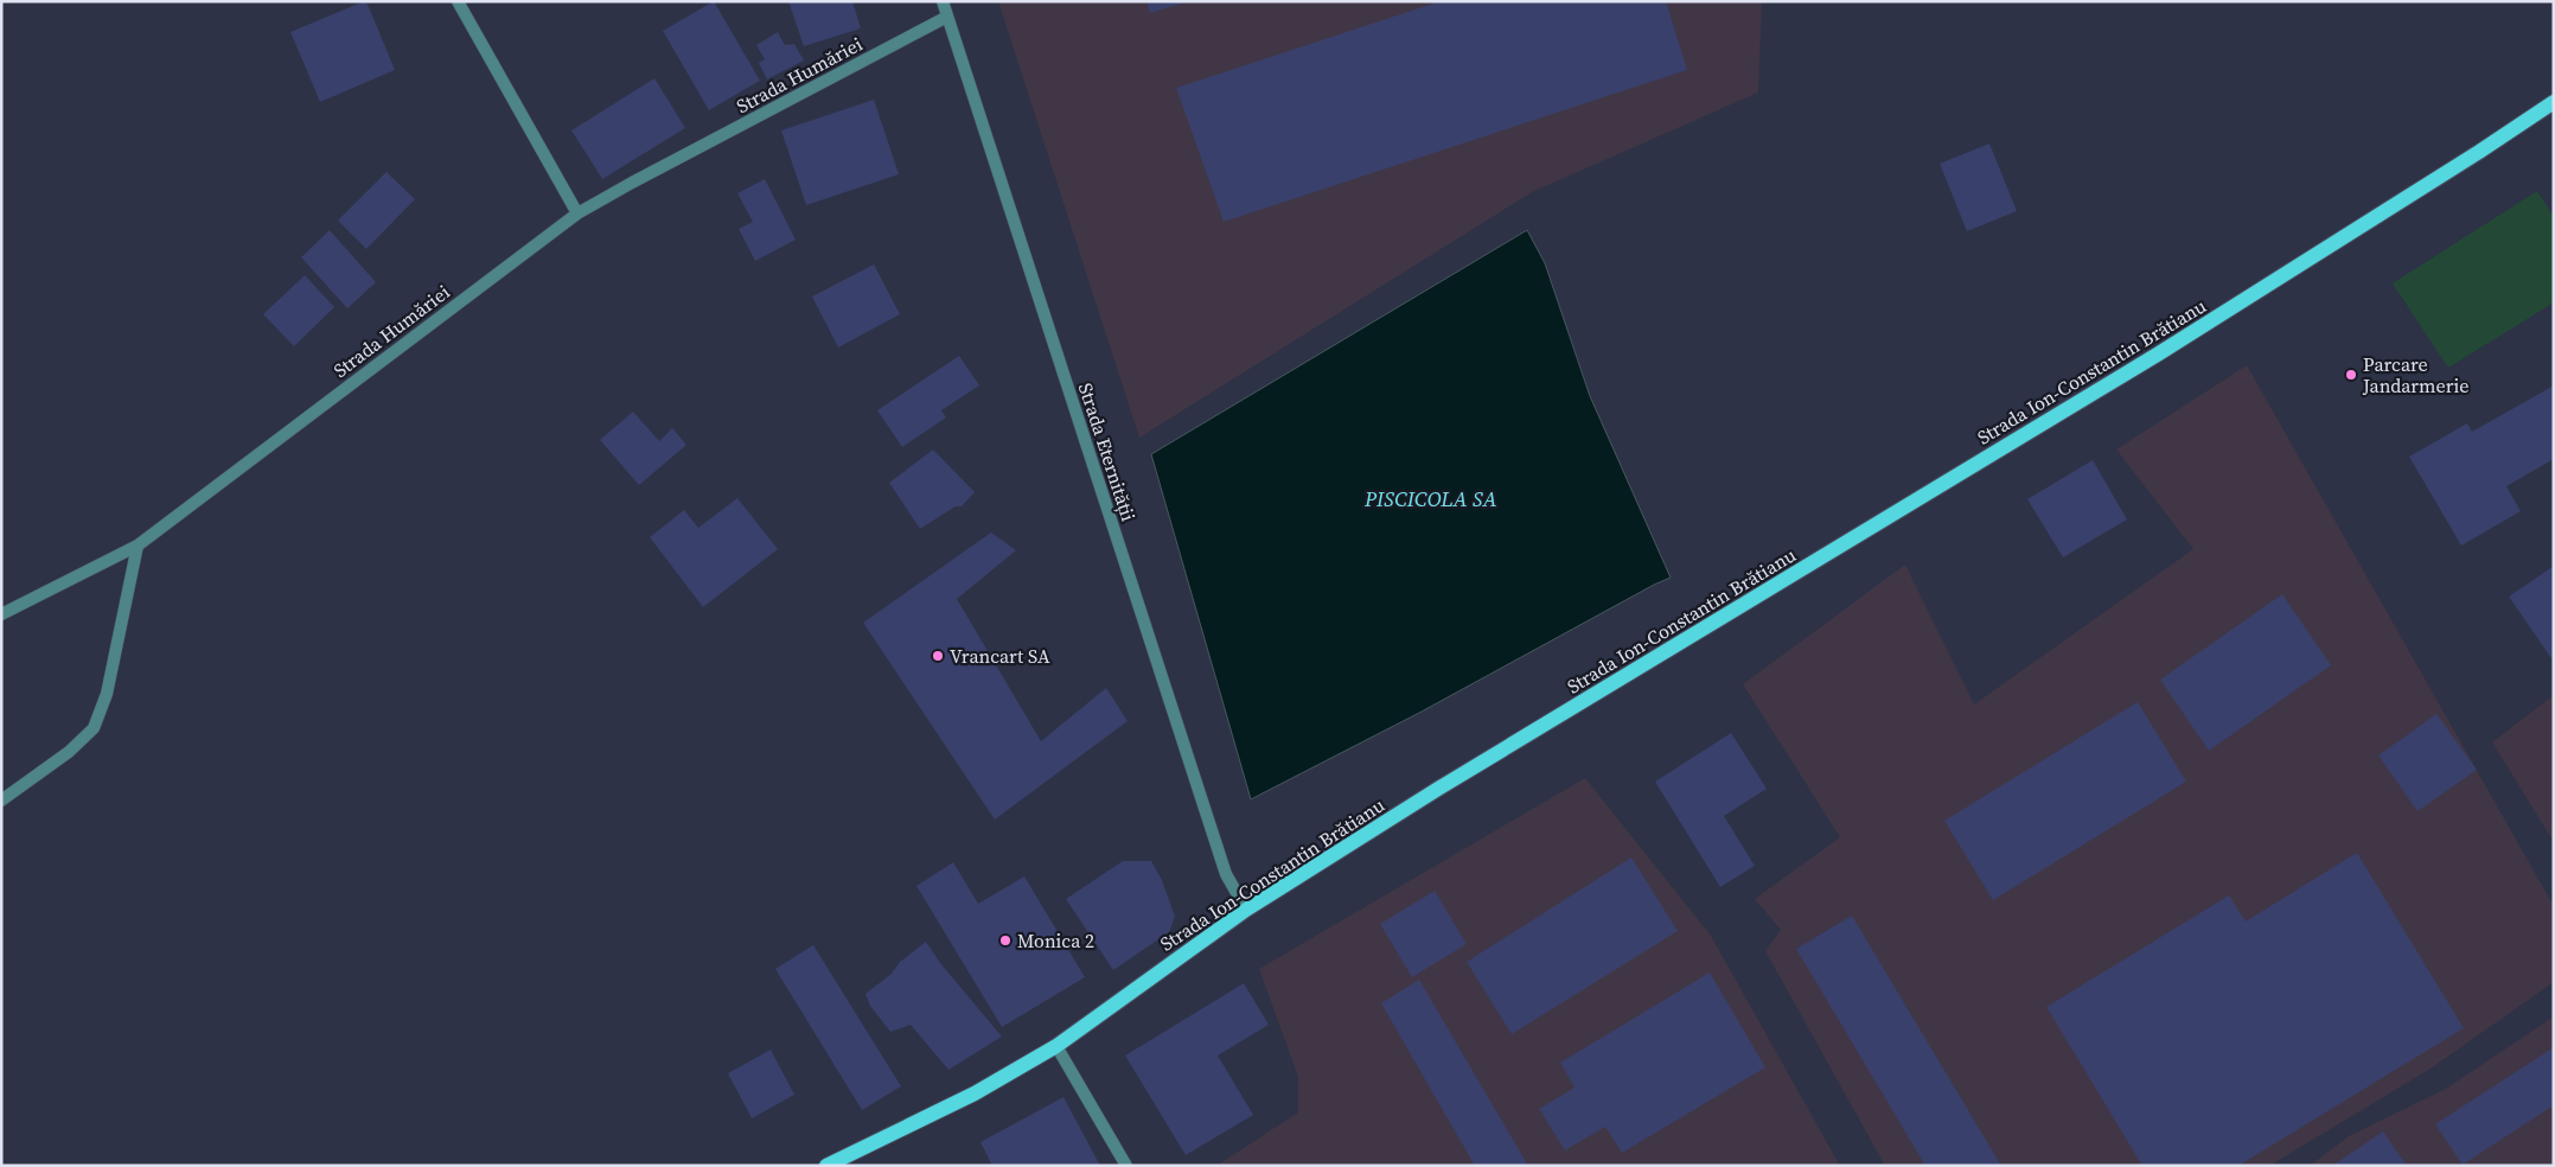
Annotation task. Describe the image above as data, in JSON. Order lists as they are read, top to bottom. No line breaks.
{"streets":{"main road":["Strada Ion-Constantin Brătianu"],"street":["Strada Humăriei","Strada Eternității"]},"crossings":[["Strada Humăriei","Strada Eternității"],["Strada Ion-Constantin Brătianu","Strada Eternității"]],"water":["PISCICOLA SA"],"places":["Parcare Jandarmerie","Vrancart SA","Monica 2"]}
